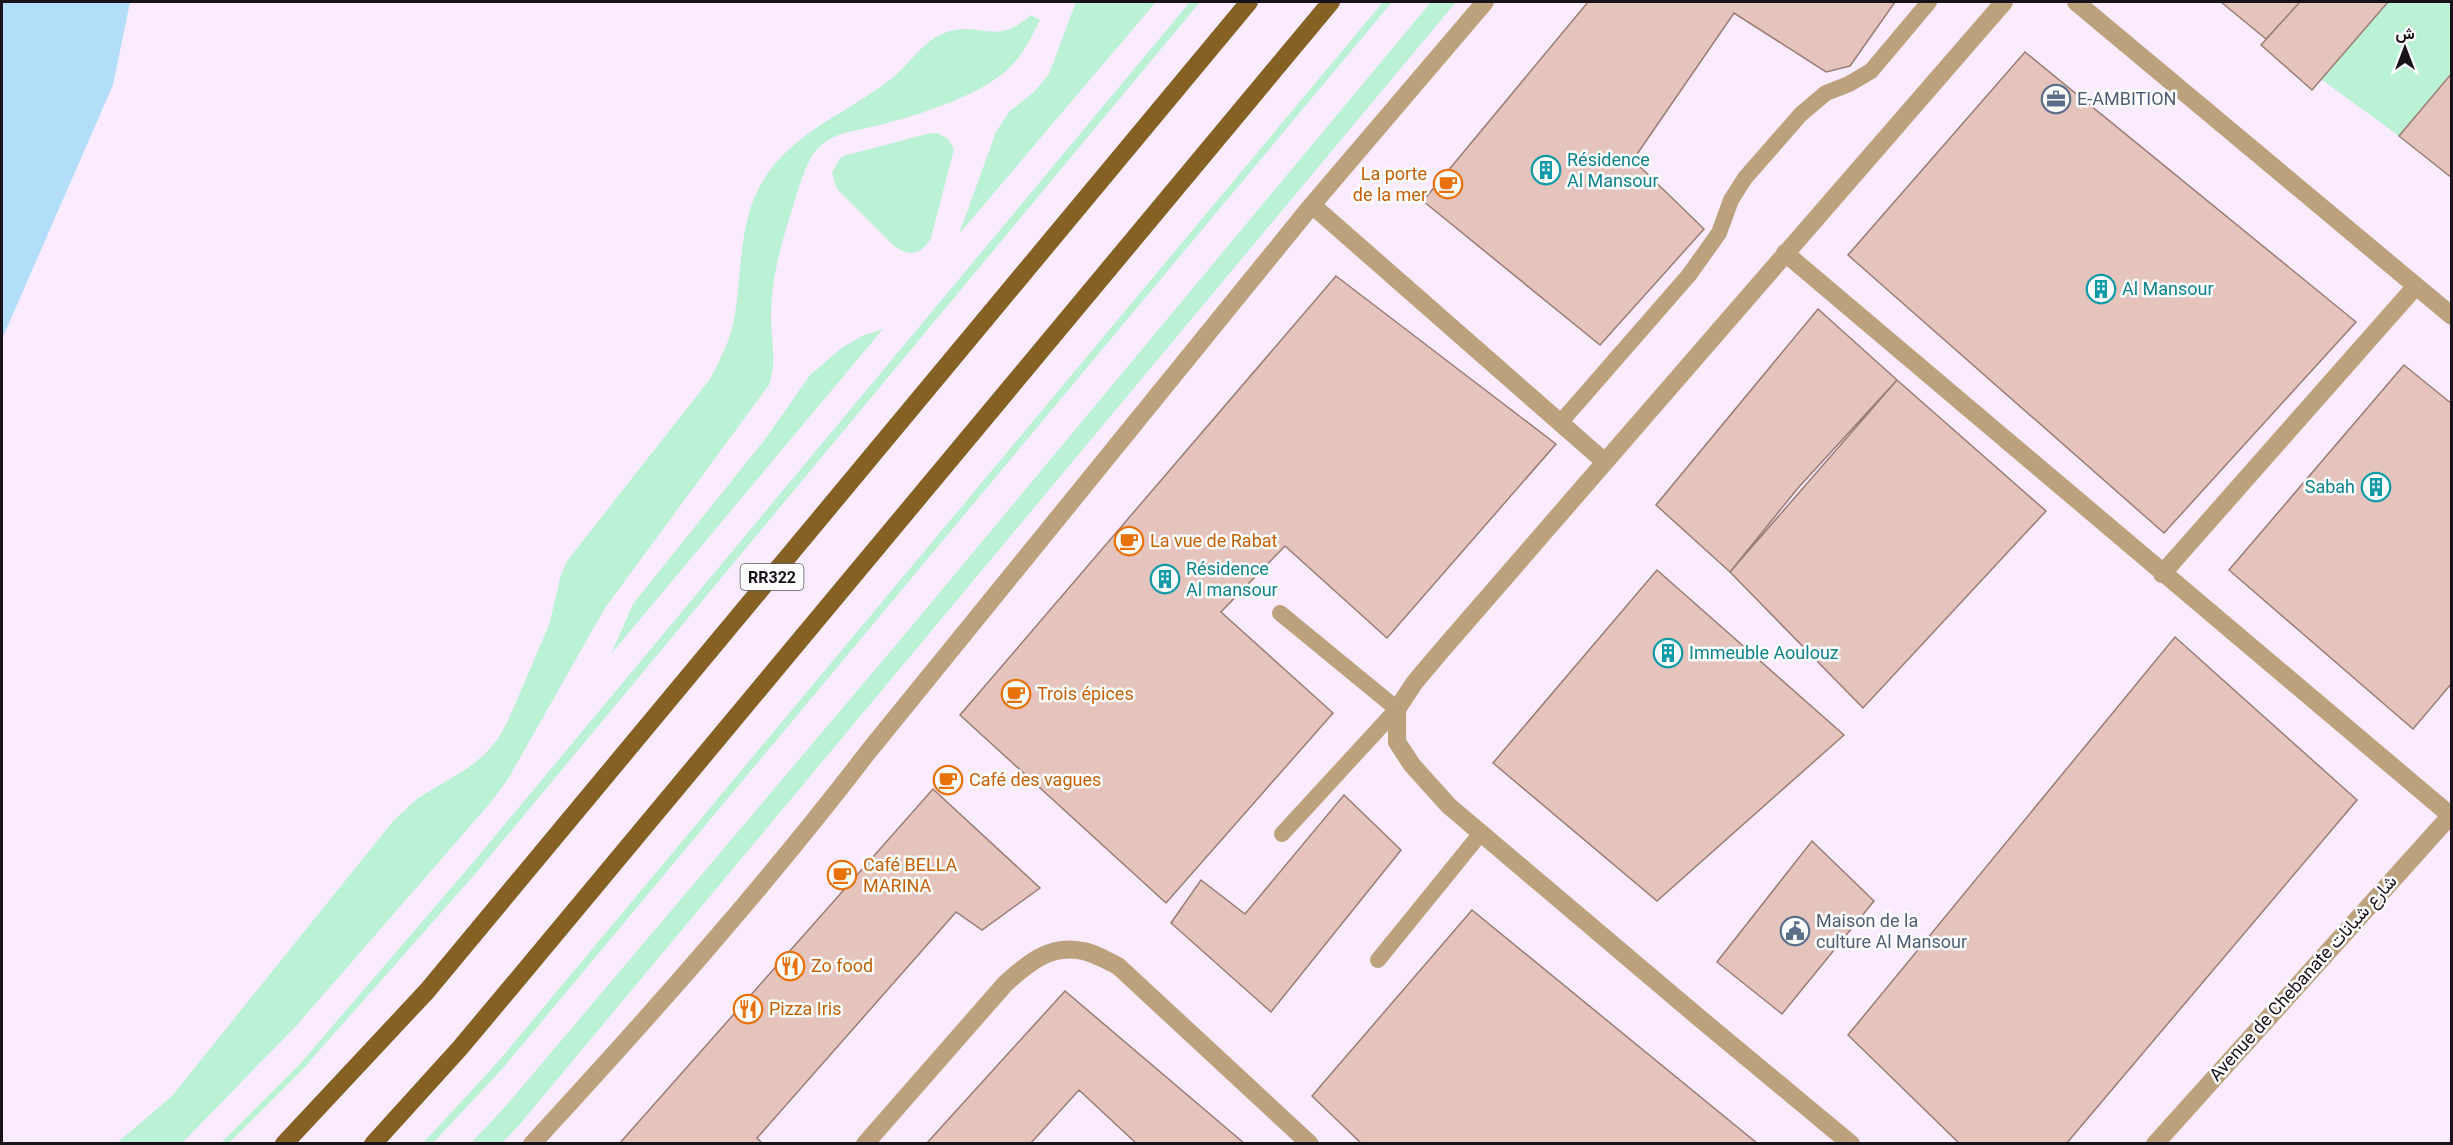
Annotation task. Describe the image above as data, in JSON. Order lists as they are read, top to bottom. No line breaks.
{"streets":{"main road":["RR322"],"street":["Avenue de Chebanate شارع شبانات"]},"places":{"office":["E-AMBITION"],"building":["Résidence Al Mansour","Al Mansour","Sabah","Résidence Al mansour","Immeuble Aoulouz"],"cafe":["La porte de la mer","La vue de Rabat","Trois épices","Café des vagues","Café BELLA MARINA"],"public building":["Maison de la culture Al Mansour"],"restaurant":["Zo food","Pizza Iris"]},"north":"top"}
